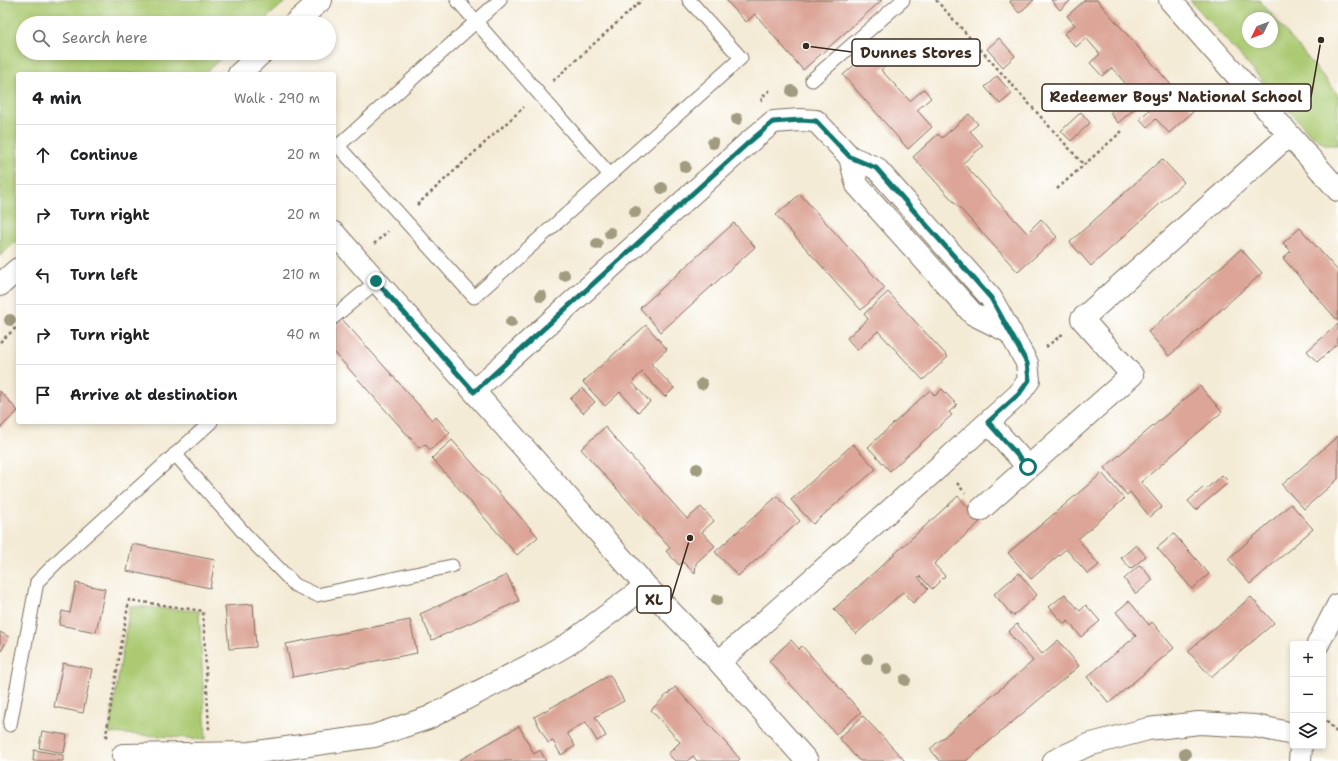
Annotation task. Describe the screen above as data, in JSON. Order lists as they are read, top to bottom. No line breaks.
{"places":["Redeemer Boys' National School","Dunnes Stores","XL"],"north":"bottom left","page":{"search":"Search here","heading":["4 min","Walk · 290 m"],"list":[["Continue","20 m"],["Turn right","20 m"],["Turn left","210 m"],["Turn right","40 m"],"Arrive at destination"],"map_buttons":["+","−"]}}
